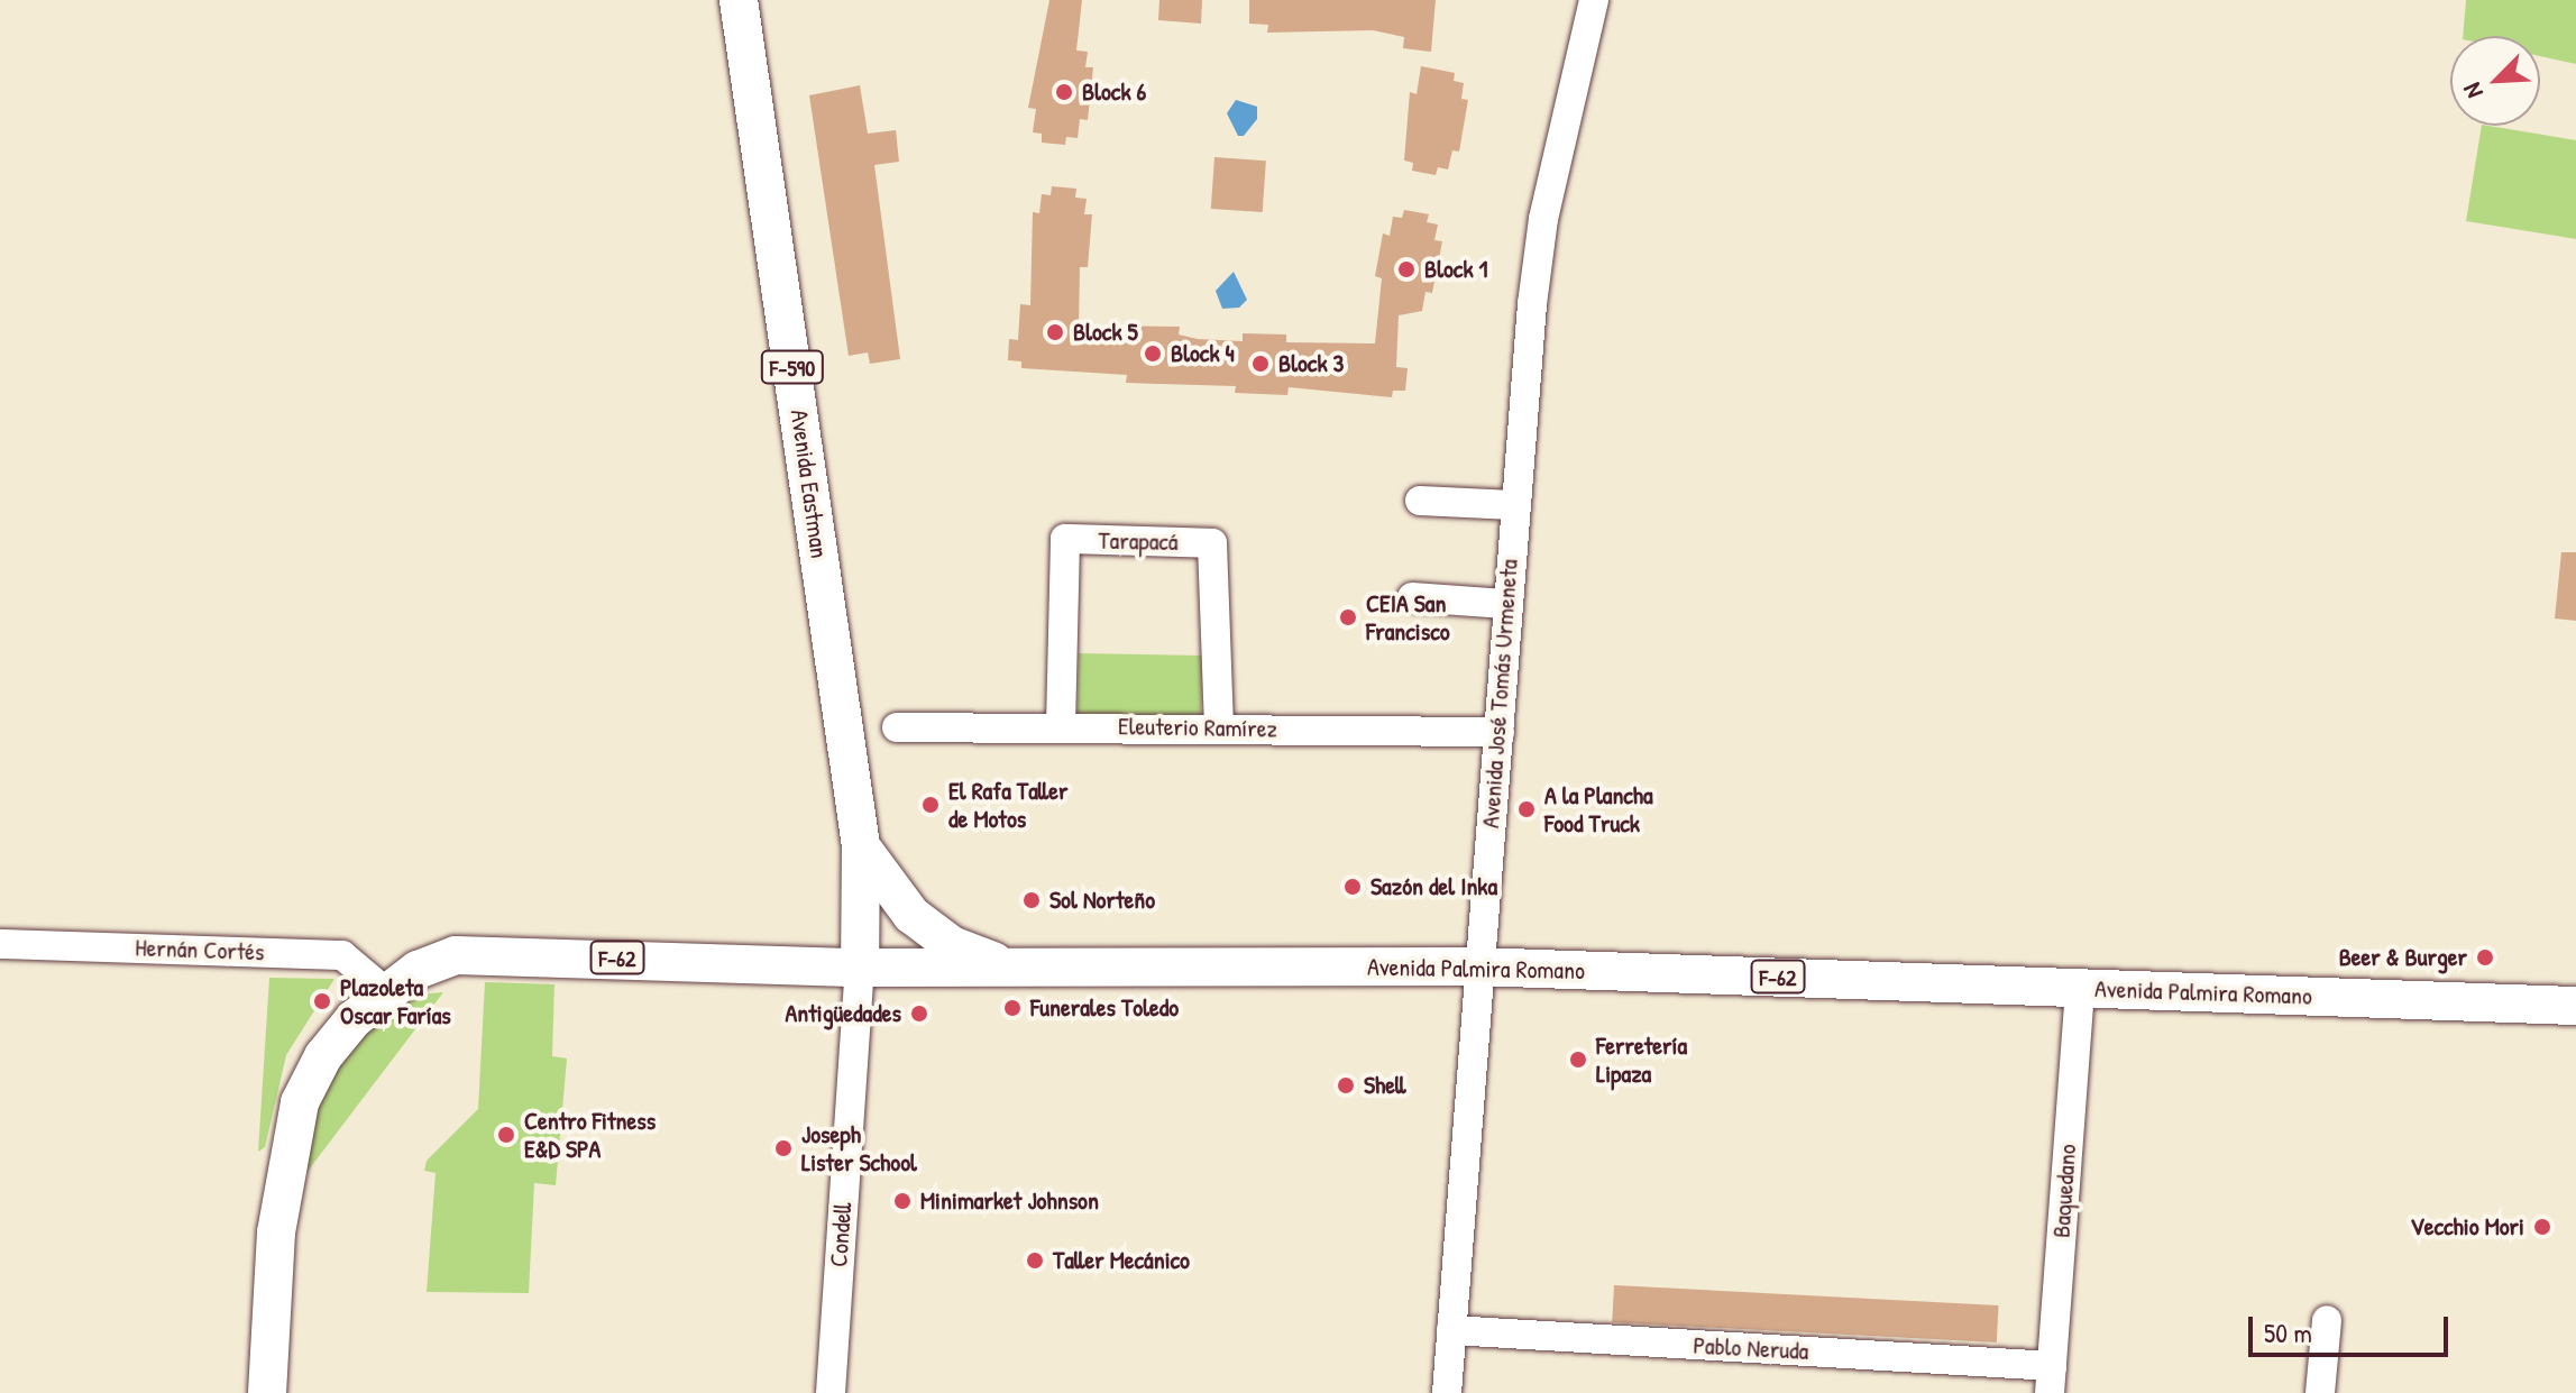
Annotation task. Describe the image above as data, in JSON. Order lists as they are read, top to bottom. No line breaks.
{"streets":{"main road":["F-590","Avenida Eastman","F-62","Avenida Palmira Romano"],"street":["Tarapacá","Avenida José Tomás Urmeneta","Eleuterio Ramírez","Hernán Cortés","Baquedano","Condell","Pablo Neruda"]},"crossings":[["Avenida Eastman","Avenida Palmira Romano"],["Avenida Eastman","Condell"],["Tarapacá","Eleuterio Ramírez"],["Avenida José Tomás Urmeneta","Eleuterio Ramírez"],["Avenida José Tomás Urmeneta","Avenida Palmira Romano"],["Avenida José Tomás Urmeneta","Pablo Neruda"],["Hernán Cortés","F-62"],["Hernán Cortés","Avenida Palmira Romano"],["F-62","Avenida Palmira Romano"],["Avenida Palmira Romano","Baquedano"],["Avenida Palmira Romano","Condell"],["Baquedano","Pablo Neruda"]],"places":["Block 6","Block 1","Block 5","Block 4","Block 3","CEIA San Francisco","El Rafa Taller de Motos","A la Plancha Food Truck","Sazón del Inka","Sol Norteño","Beer & Burger","Plazoleta Oscar Farías","Funerales Toledo","Antigüedades","Ferretería Lipaza","Shell","Centro Fitness E&D SPA","Joseph Lister School","Minimarket Johnson","Vecchio Mori","Taller Mecánico"],"scale_bar":"50 m","north":"bottom left"}
